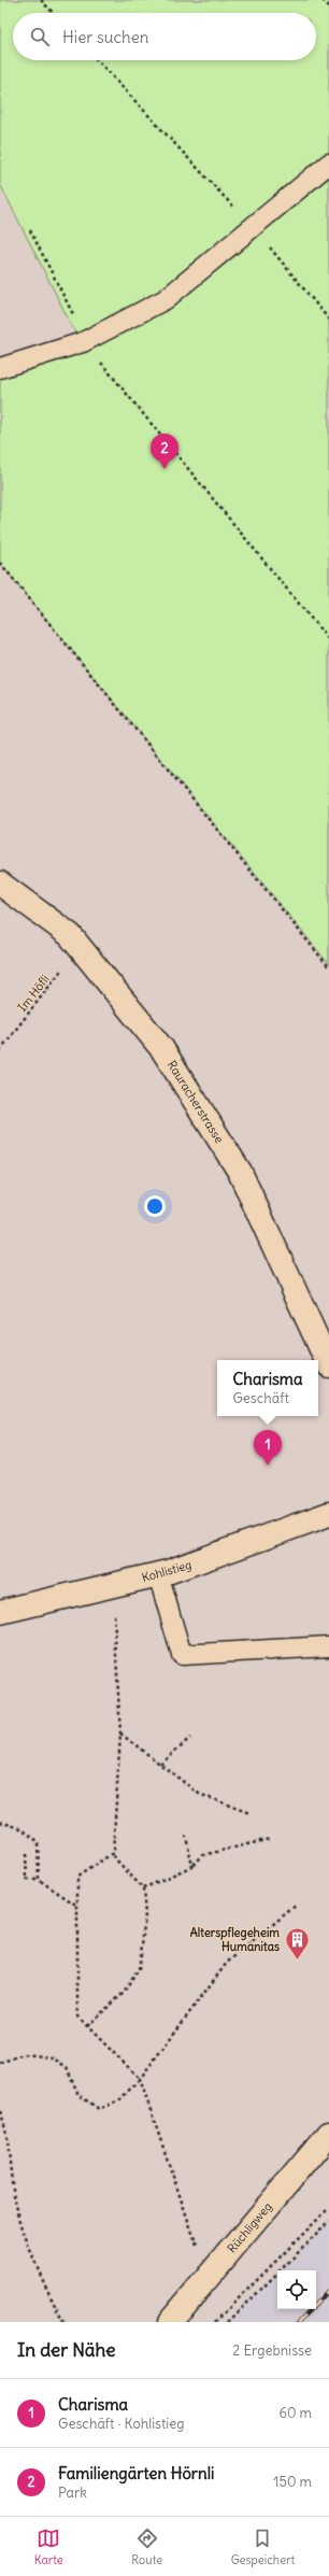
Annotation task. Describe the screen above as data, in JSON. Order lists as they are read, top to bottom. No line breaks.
{"streets":{"street":["Rauracherstrasse","Kohlistieg","Rüchligweg"],"path":["Im Höfli"]},"crossings":[["Im Höfli","Rauracherstrasse"]],"places":{"building":["Alterspflegeheim Humanitas"]},"page":{"search":"Hier suchen","pins":["2","1"],"popup":["Charisma","Geschäft"],"heading":["In der Nähe","2 Ergebnisse"],"list":[{"mark":"1","name":"Charisma","note":"Geschäft · Kohlistieg","value":"60 m"},{"mark":"2","name":"Familiengärten Hörnli","note":"Park","value":"150 m"}],"nav":["Karte","Route","Gespeichert"]}}
